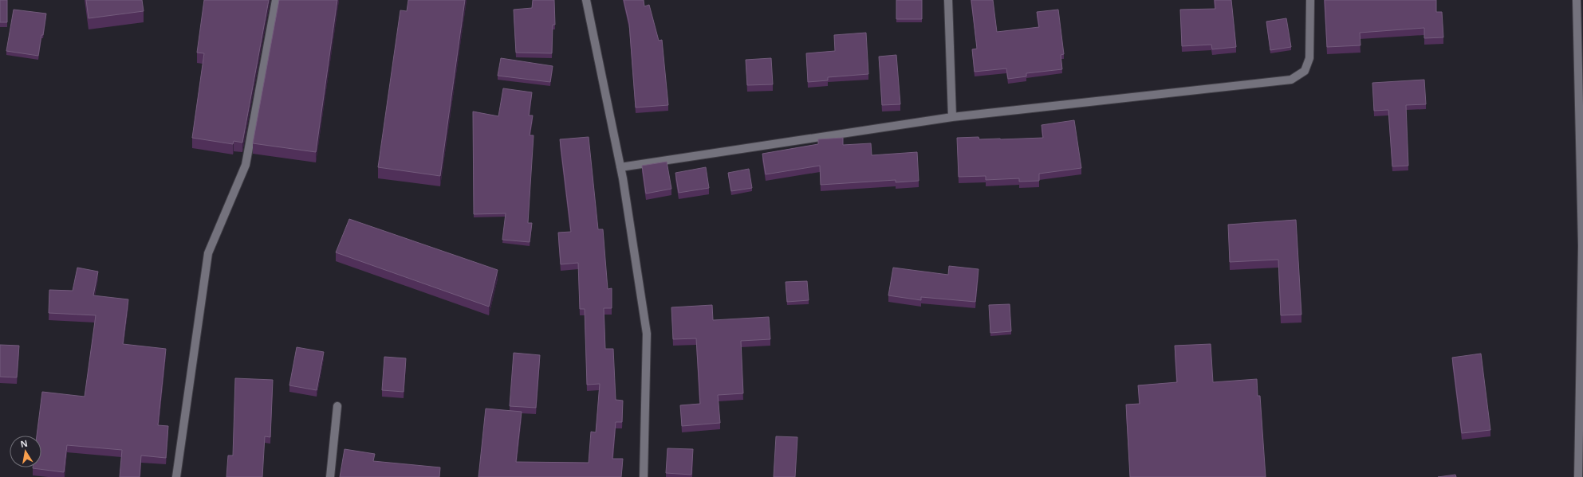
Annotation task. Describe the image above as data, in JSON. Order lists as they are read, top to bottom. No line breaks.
{"north":"top"}
